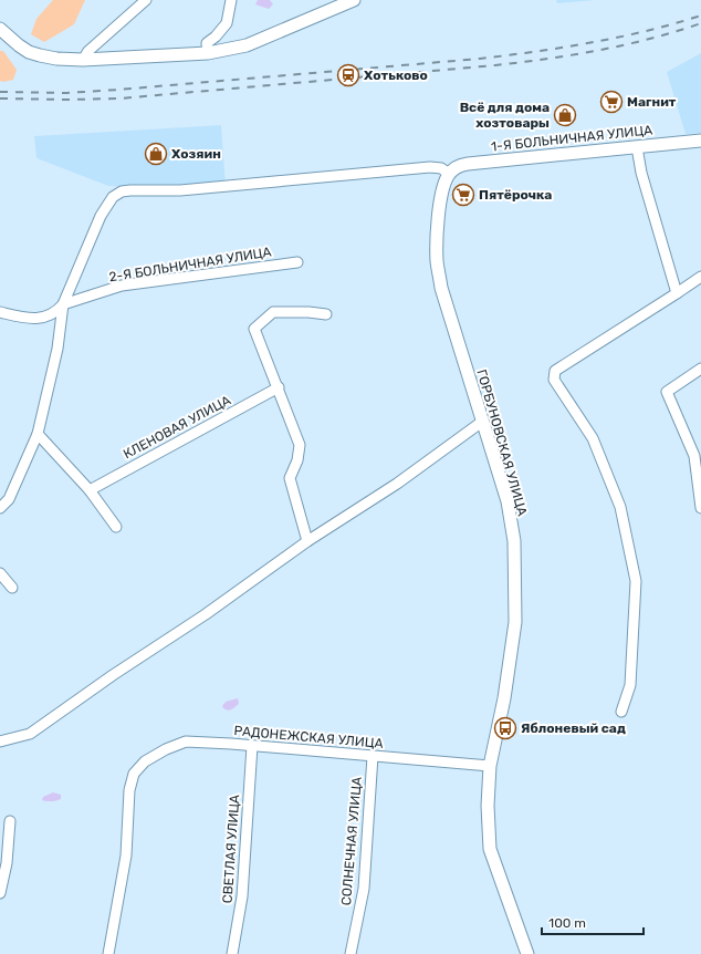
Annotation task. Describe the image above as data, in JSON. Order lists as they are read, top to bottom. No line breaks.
{"streets":{"main road":["1-Я БОЛЬНИЧНАЯ УЛИЦА","ГОРБУНОВСКАЯ УЛИЦА"],"street":["2-Я БОЛЬНИЧНАЯ УЛИЦА","КЛЕНОВАЯ УЛИЦА","РАДОНЕЖСКАЯ УЛИЦА","СОЛНЕЧНАЯ УЛИЦА","СВЕТЛАЯ УЛИЦА"]},"crossings":[["1-Я БОЛЬНИЧНАЯ УЛИЦА","ГОРБУНОВСКАЯ УЛИЦА"],["ГОРБУНОВСКАЯ УЛИЦА","РАДОНЕЖСКАЯ УЛИЦА"],["РАДОНЕЖСКАЯ УЛИЦА","СОЛНЕЧНАЯ УЛИЦА"],["РАДОНЕЖСКАЯ УЛИЦА","СВЕТЛАЯ УЛИЦА"]],"places":{"station":["Хотьково"],"supermarket":["Магнит","Пятёрочка"],"shop":["Всё для дома хозтовары","Хозяин"],"bus stop":["Яблоневый сад"]},"scale_bar":"100 m"}
